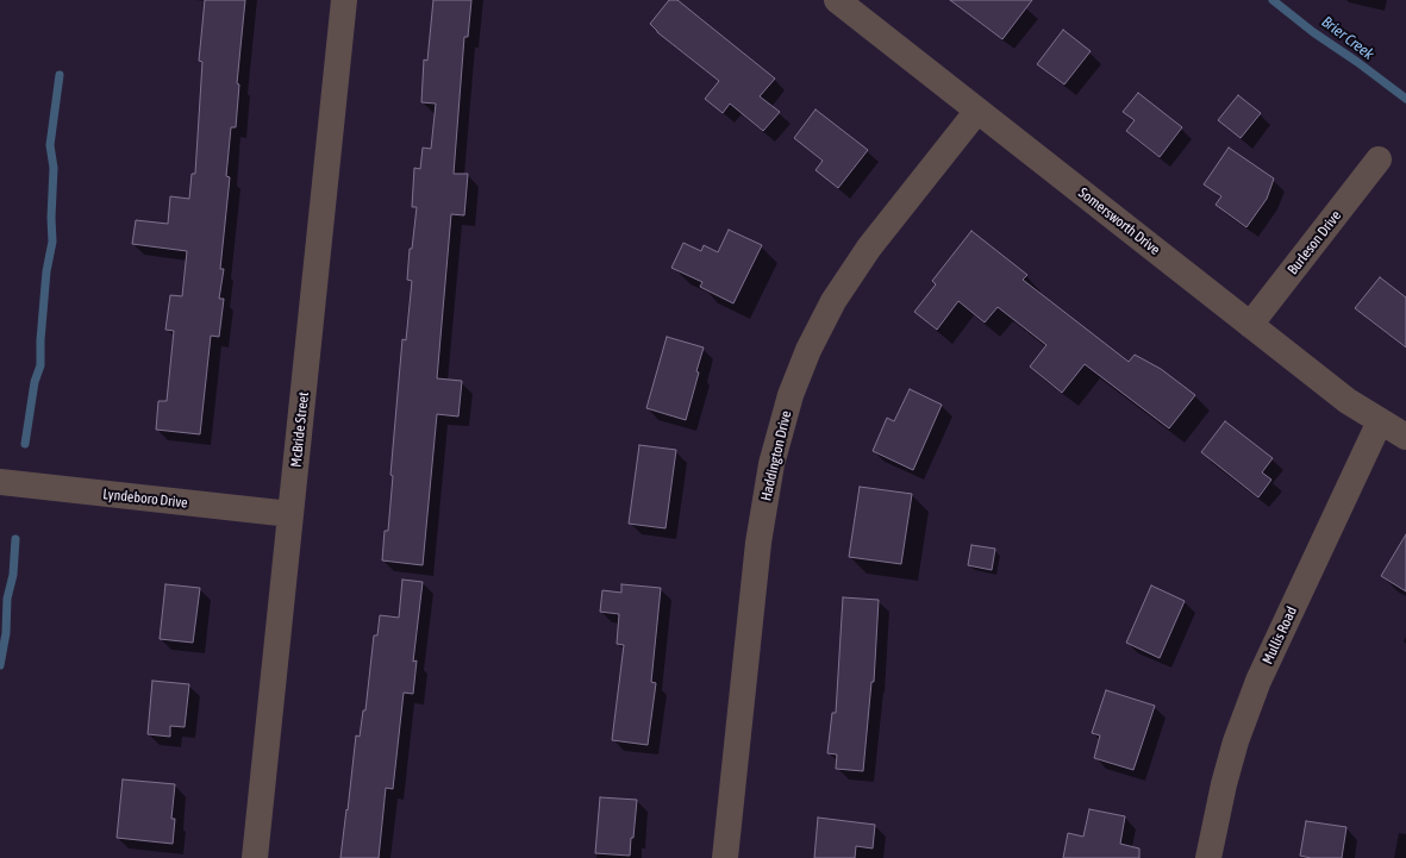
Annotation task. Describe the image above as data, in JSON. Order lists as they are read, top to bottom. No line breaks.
{"streets":{"street":["Somersworth Drive","Burleson Drive","McBride Street","Haddington Drive","Lyndeboro Drive","Mullis Road"]},"crossings":[["Somersworth Drive","Burleson Drive"],["Somersworth Drive","Haddington Drive"],["Somersworth Drive","Mullis Road"],["McBride Street","Lyndeboro Drive"]],"water":["Brier Creek"]}
